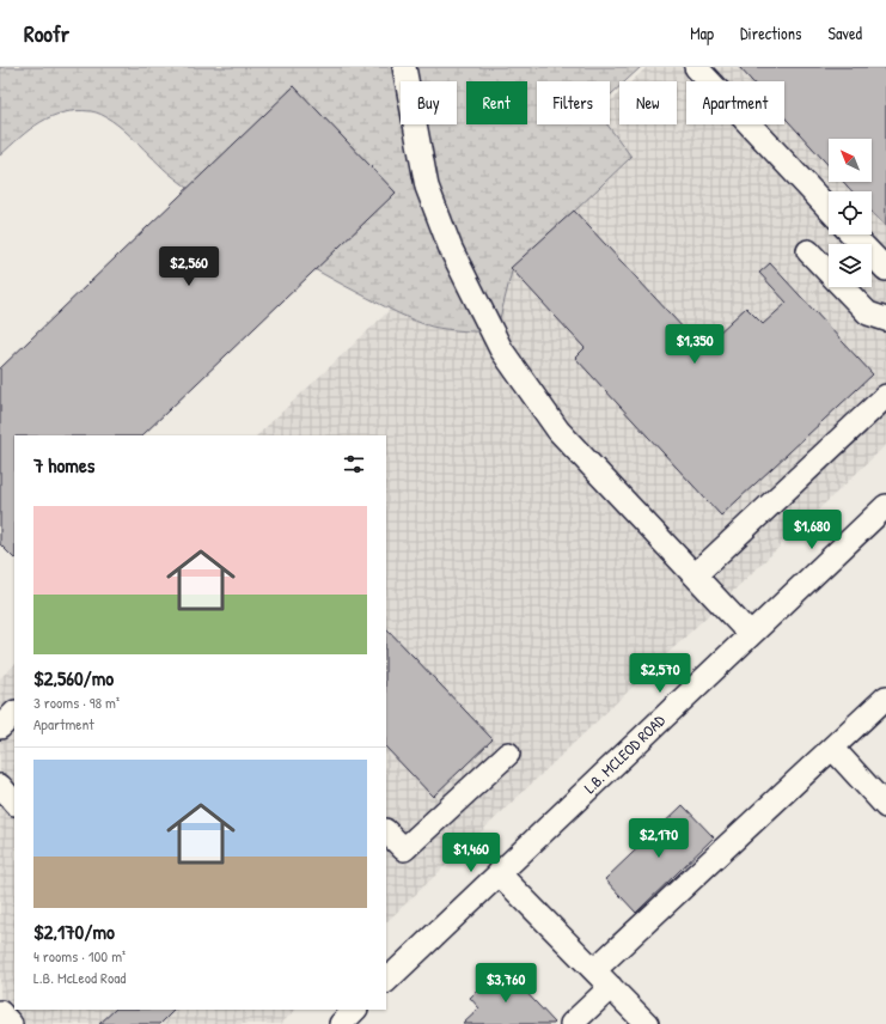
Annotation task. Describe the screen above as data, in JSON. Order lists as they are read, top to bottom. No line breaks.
{"streets":{"street":["L.B. MCLEOD ROAD"]},"north":"top left","page":{"header":"Roofr","nav":["Map","Directions","Saved"],"chip":["Buy","Rent","Filters","New","Apartment"],"price":["$2,560","$1,350","$1,680","$2,570","$2,170","$1,460","$3,760"],"heading":"7 homes","list":[{"name":"$2,560/mo","note":"3 rooms · 98 m² · Apartment"},{"name":"$2,170/mo","note":"4 rooms · 100 m² · L.B. McLeod Road"}]}}
